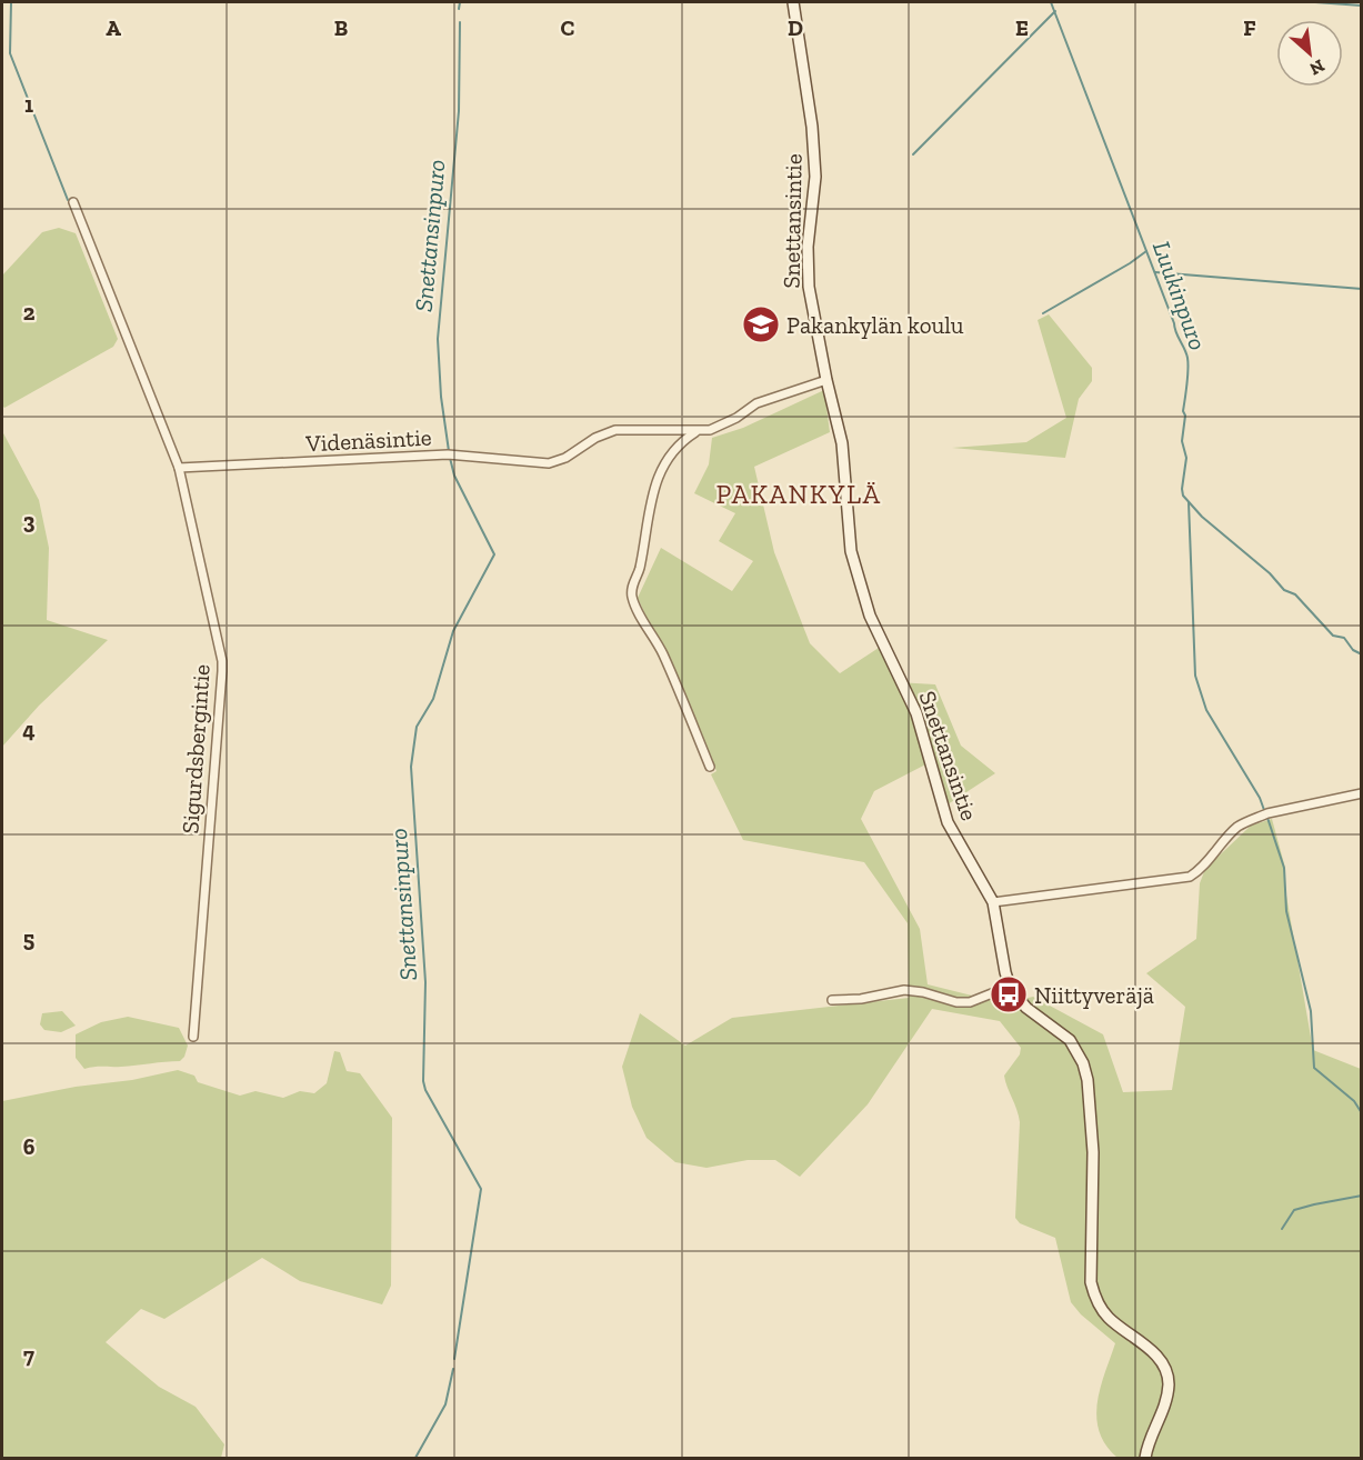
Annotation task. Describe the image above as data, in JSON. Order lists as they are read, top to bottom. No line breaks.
{"streets":{"street":["Snettansintie","Videnäsintie","Sigurdsbergintie"]},"crossings":[["Snettansintie","Videnäsintie"],["Videnäsintie","Sigurdsbergintie"]],"districts":["PAKANKYLÄ"],"water":["Snettansinpuro","Luukinpuro"],"places":{"school or university":["Pakankylän koulu"],"bus stop":["Niittyveräjä"]},"north":"bottom right","grid":{"columns":["A","B","C","D","E","F"],"rows":["1","2","3","4","5","6","7"]}}
